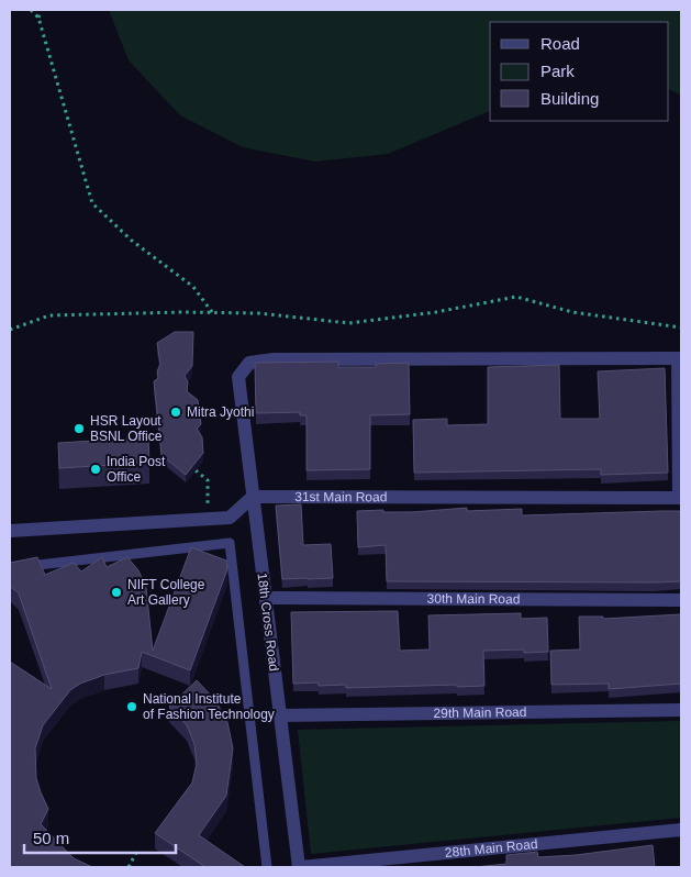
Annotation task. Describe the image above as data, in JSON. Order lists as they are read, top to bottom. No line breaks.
{"streets":{"street":["31st Main Road","30th Main Road","18th Cross Road","29th Main Road","28th Main Road"]},"crossings":[["31st Main Road","18th Cross Road"],["30th Main Road","18th Cross Road"],["18th Cross Road","29th Main Road"],["18th Cross Road","28th Main Road"]],"places":["Mitra Jyothi","HSR Layout BSNL Office","India Post Office","NIFT College Art Gallery","National Institute of Fashion Technology"],"legend":["Road","Park","Building"],"scale_bar":"50 m"}
